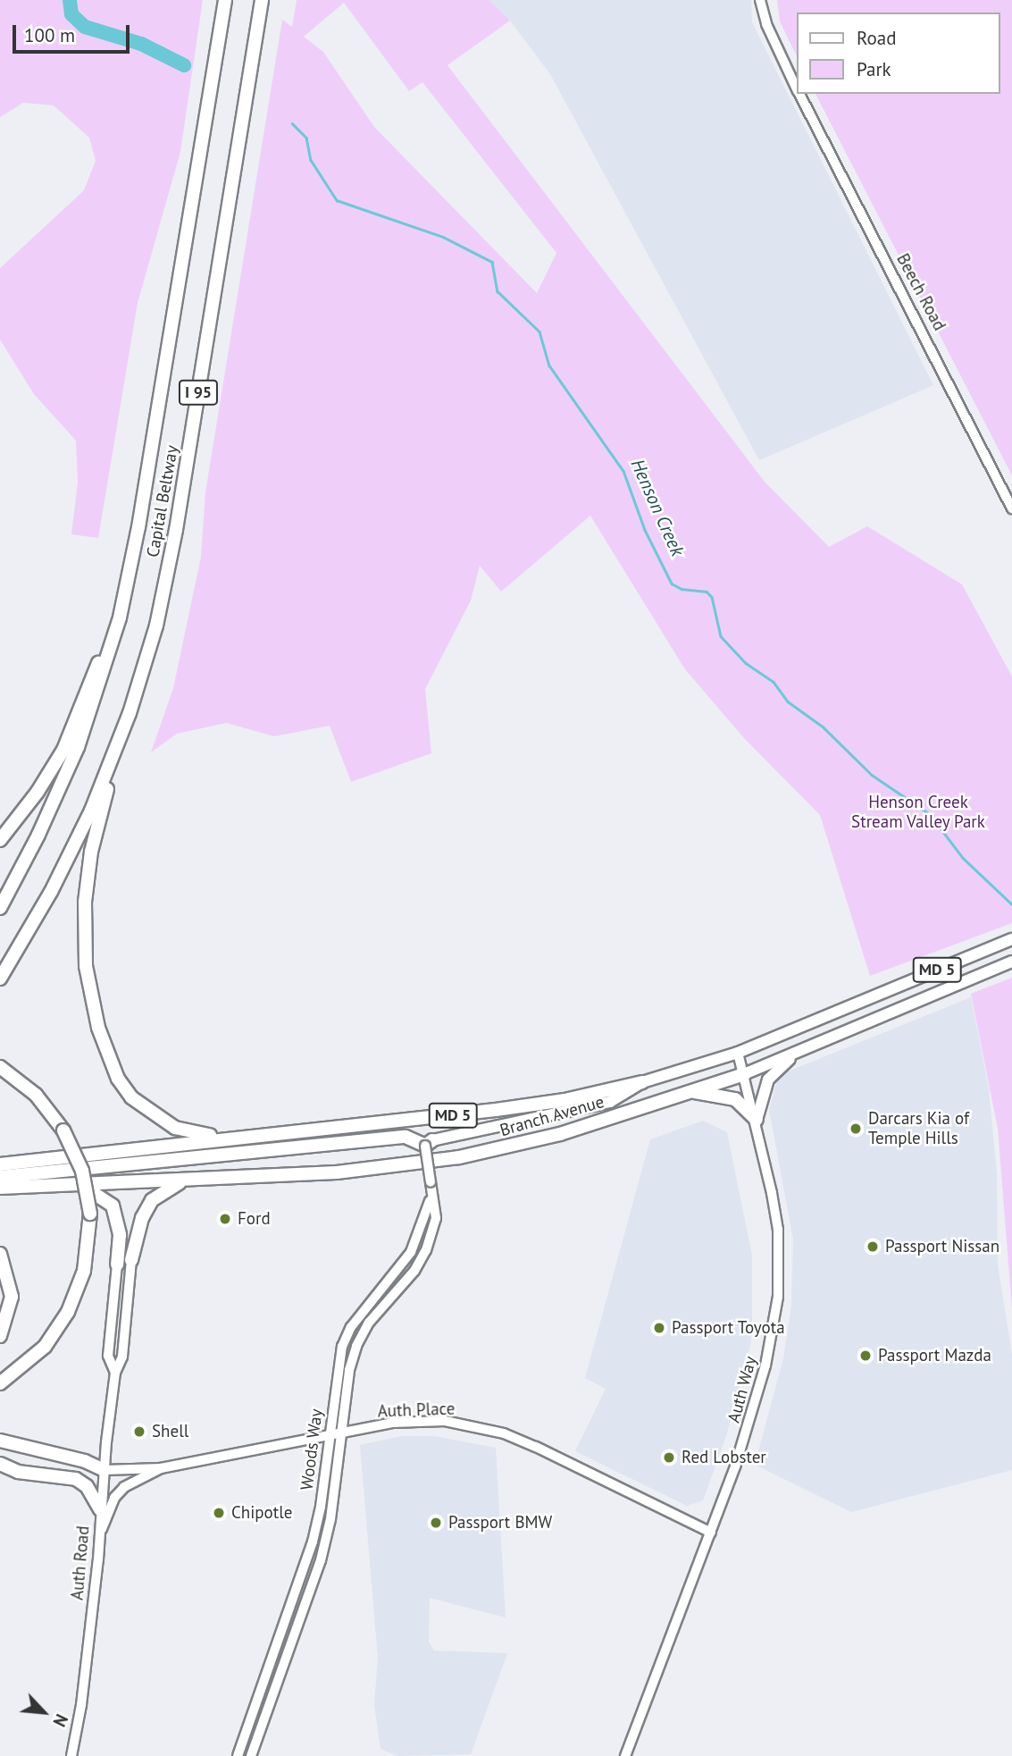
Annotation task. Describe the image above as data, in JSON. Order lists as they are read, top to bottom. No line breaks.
{"streets":{"highway":["I 95","Capital Beltway","MD 5","Branch Avenue"],"main road":["Auth Road"],"street":["Beech Road","Auth Way","Auth Place","Woods Way"]},"crossings":[["Branch Avenue","Auth Way"],["Auth Way","Auth Place"],["Auth Place","Woods Way"],["Auth Place","Auth Road"]],"water":["Henson Creek"],"parks":["Henson Creek Stream Valley Park"],"places":["Darcars Kia of Temple Hills","Ford","Passport Nissan","Passport Toyota","Passport Mazda","Shell","Red Lobster","Chipotle","Passport BMW"],"legend":["Road","Park"],"scale_bar":"100 m","north":"bottom right"}
